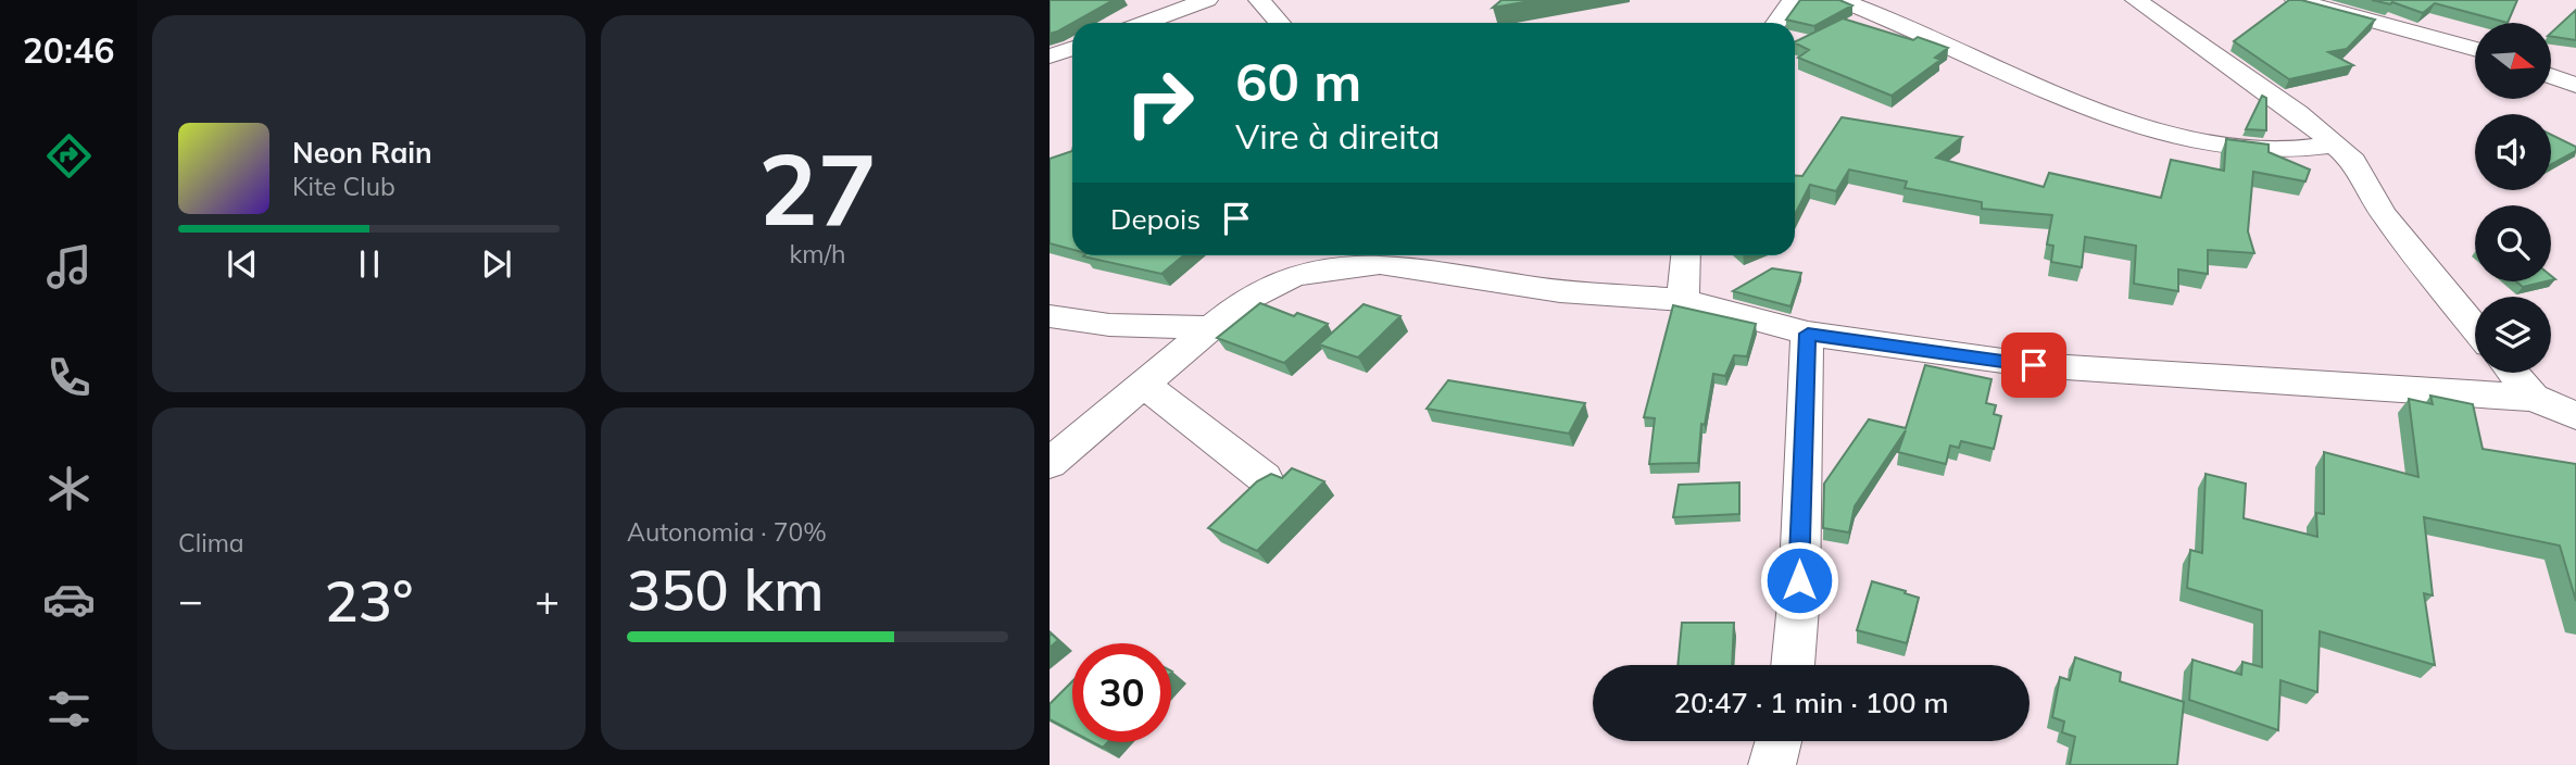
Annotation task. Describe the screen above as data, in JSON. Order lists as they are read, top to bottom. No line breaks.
{"north":"right","page":{"tabs":"20:46","tile":[["27","km/h"],"Clima",["Autonomia · 70%","350 km"]],"turn":["60 m","Vire à direita"],"song":["Neon Rain","Kite Club"],"then":"Depois","heat":["−","23°","+"],"limit":"30","trip":"20:47 · 1 min · 100 m"}}
